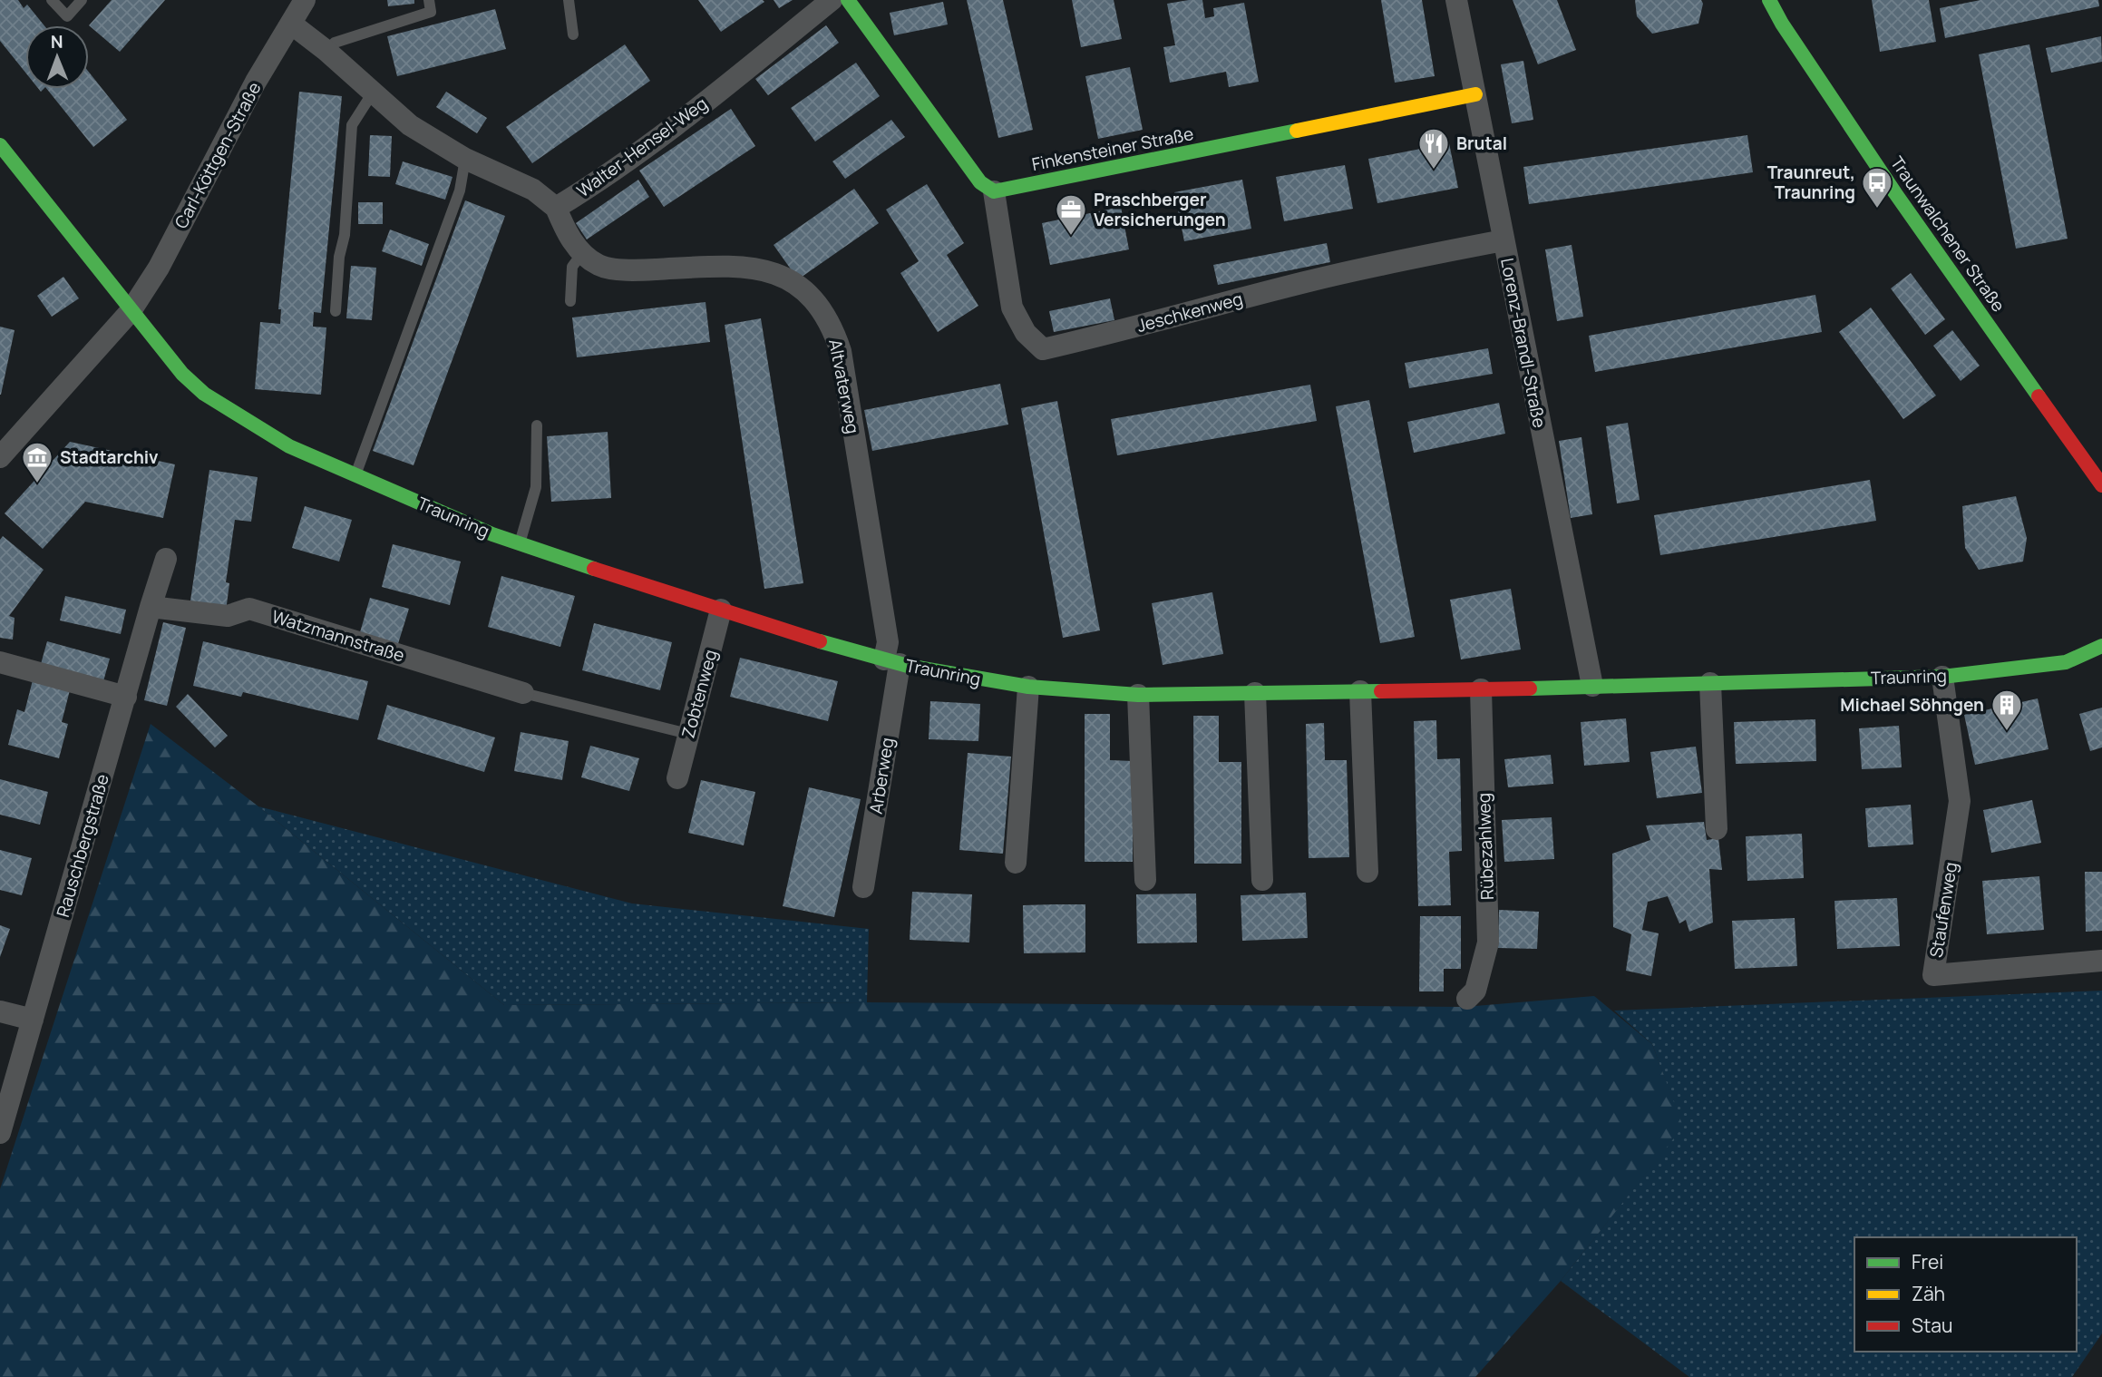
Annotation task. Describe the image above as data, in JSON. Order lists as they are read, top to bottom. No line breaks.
{"streets":{"street":["Walter-Hensel-Weg","Finkensteiner Straße","Carl-Köttgen-Straße","Traunwalchener Straße","Jeschkenweg","Lorenz-Brandl-Straße","Altvaterweg","Traunring","Watzmannstraße","Zobtenweg","Arberweg","Rauschbergstraße","Rübezahlweg","Staufenweg"]},"crossings":[["Walter-Hensel-Weg","Altvaterweg"],["Finkensteiner Straße","Jeschkenweg"],["Finkensteiner Straße","Lorenz-Brandl-Straße"],["Carl-Köttgen-Straße","Traunring"],["Jeschkenweg","Lorenz-Brandl-Straße"],["Lorenz-Brandl-Straße","Traunring"],["Altvaterweg","Traunring"],["Altvaterweg","Arberweg"],["Traunring","Zobtenweg"],["Traunring","Arberweg"],["Traunring","Rübezahlweg"],["Traunring","Staufenweg"],["Watzmannstraße","Rauschbergstraße"]],"places":{"restaurant":["Brutal"],"bus stop":["Traunreut, Traunring"],"office":["Praschberger Versicherungen"],"museum":["Stadtarchiv"],"building":["Michael Söhngen"]},"legend":["Frei","Zäh","Stau"],"north":"top"}
